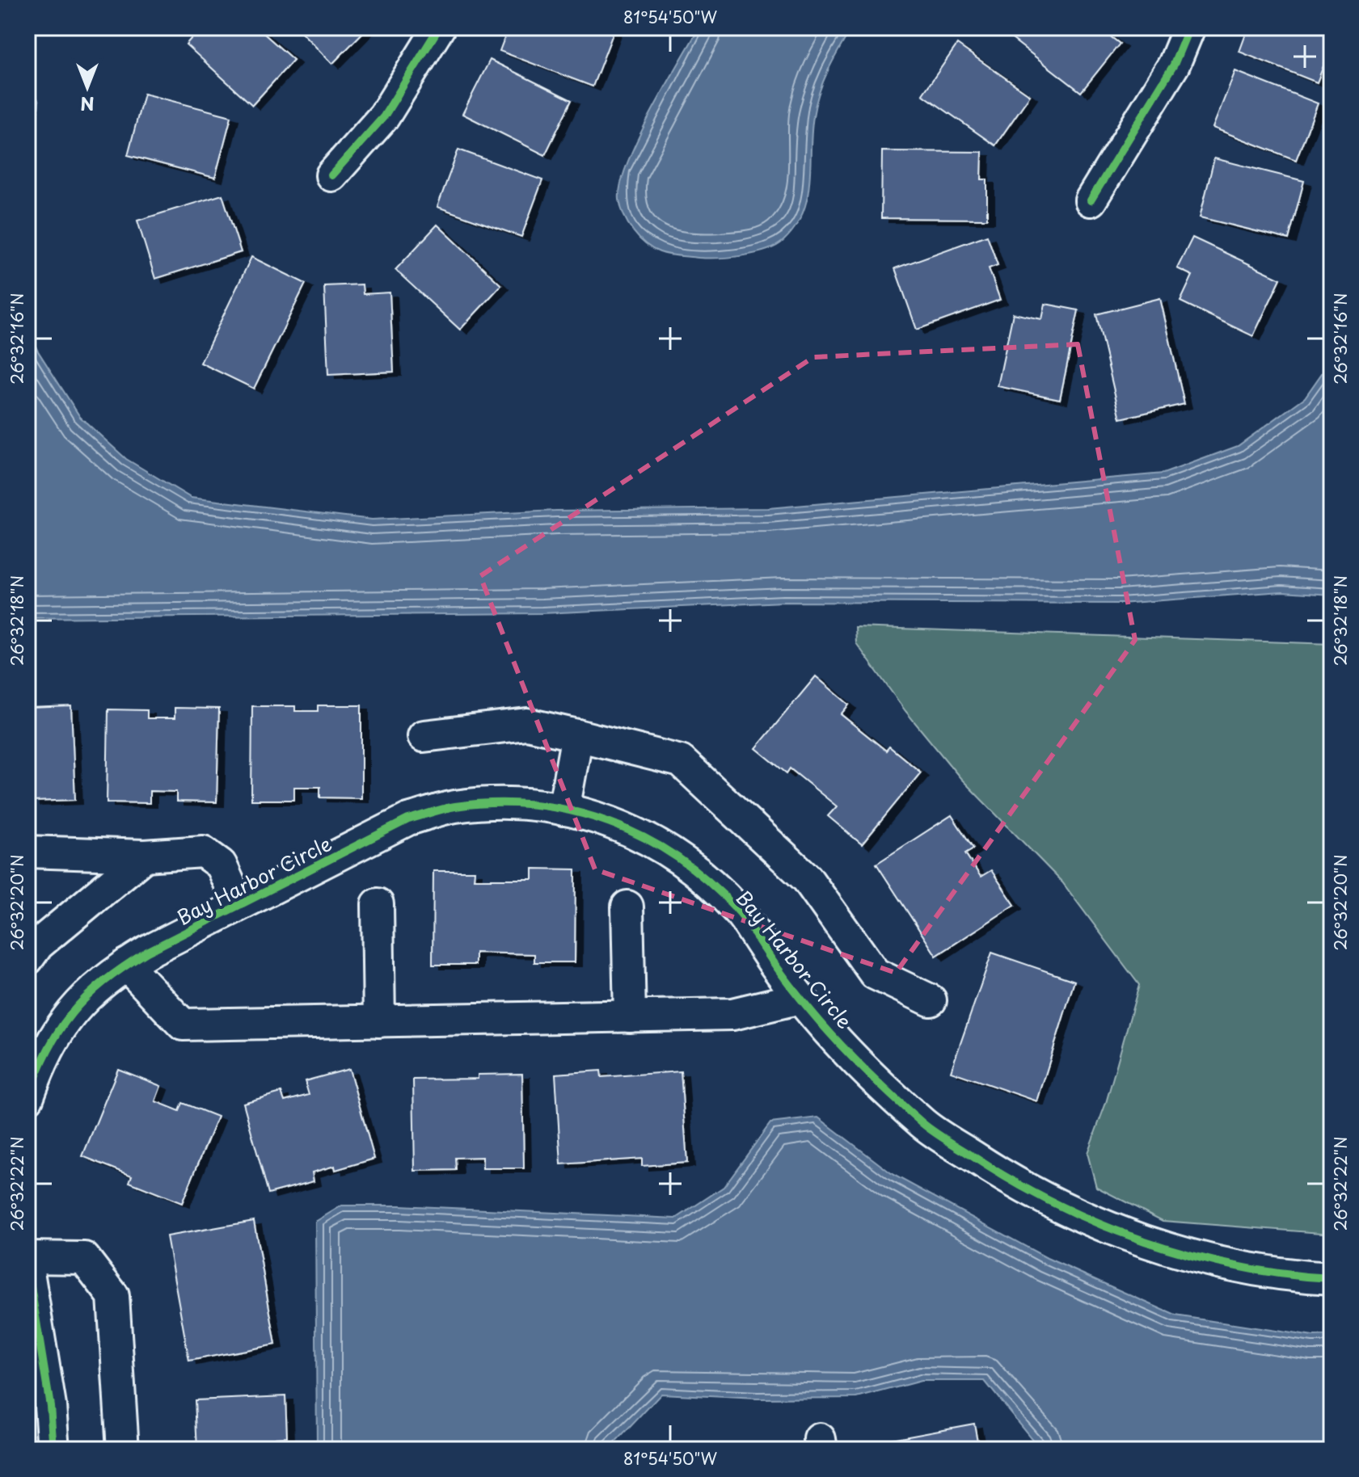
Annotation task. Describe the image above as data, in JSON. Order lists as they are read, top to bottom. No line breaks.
{"streets":{"street":["Bay Harbor Circle"]},"north":"bottom","coordinates":["81°54'50\"W","26°32'16\"N","26°32'18\"N","26°32'20\"N","26°32'22\"N"]}
